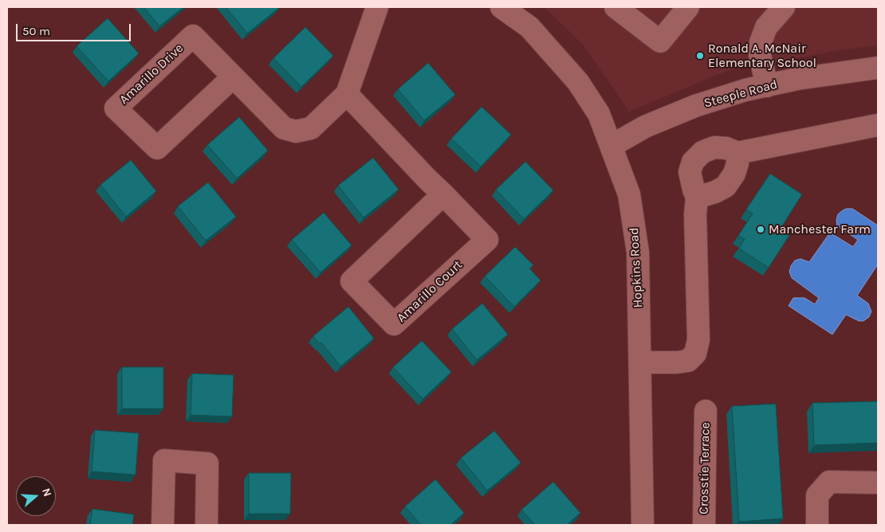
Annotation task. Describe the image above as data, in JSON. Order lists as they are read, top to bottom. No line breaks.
{"streets":{"street":["Amarillo Drive","Steeple Road","Hopkins Road","Amarillo Court","Crosstie Terrace"]},"crossings":[["Amarillo Drive","Amarillo Court"],["Steeple Road","Hopkins Road"]],"places":["Ronald A. McNair Elementary School","Manchester Farm"],"scale_bar":"50 m","north":"right"}
